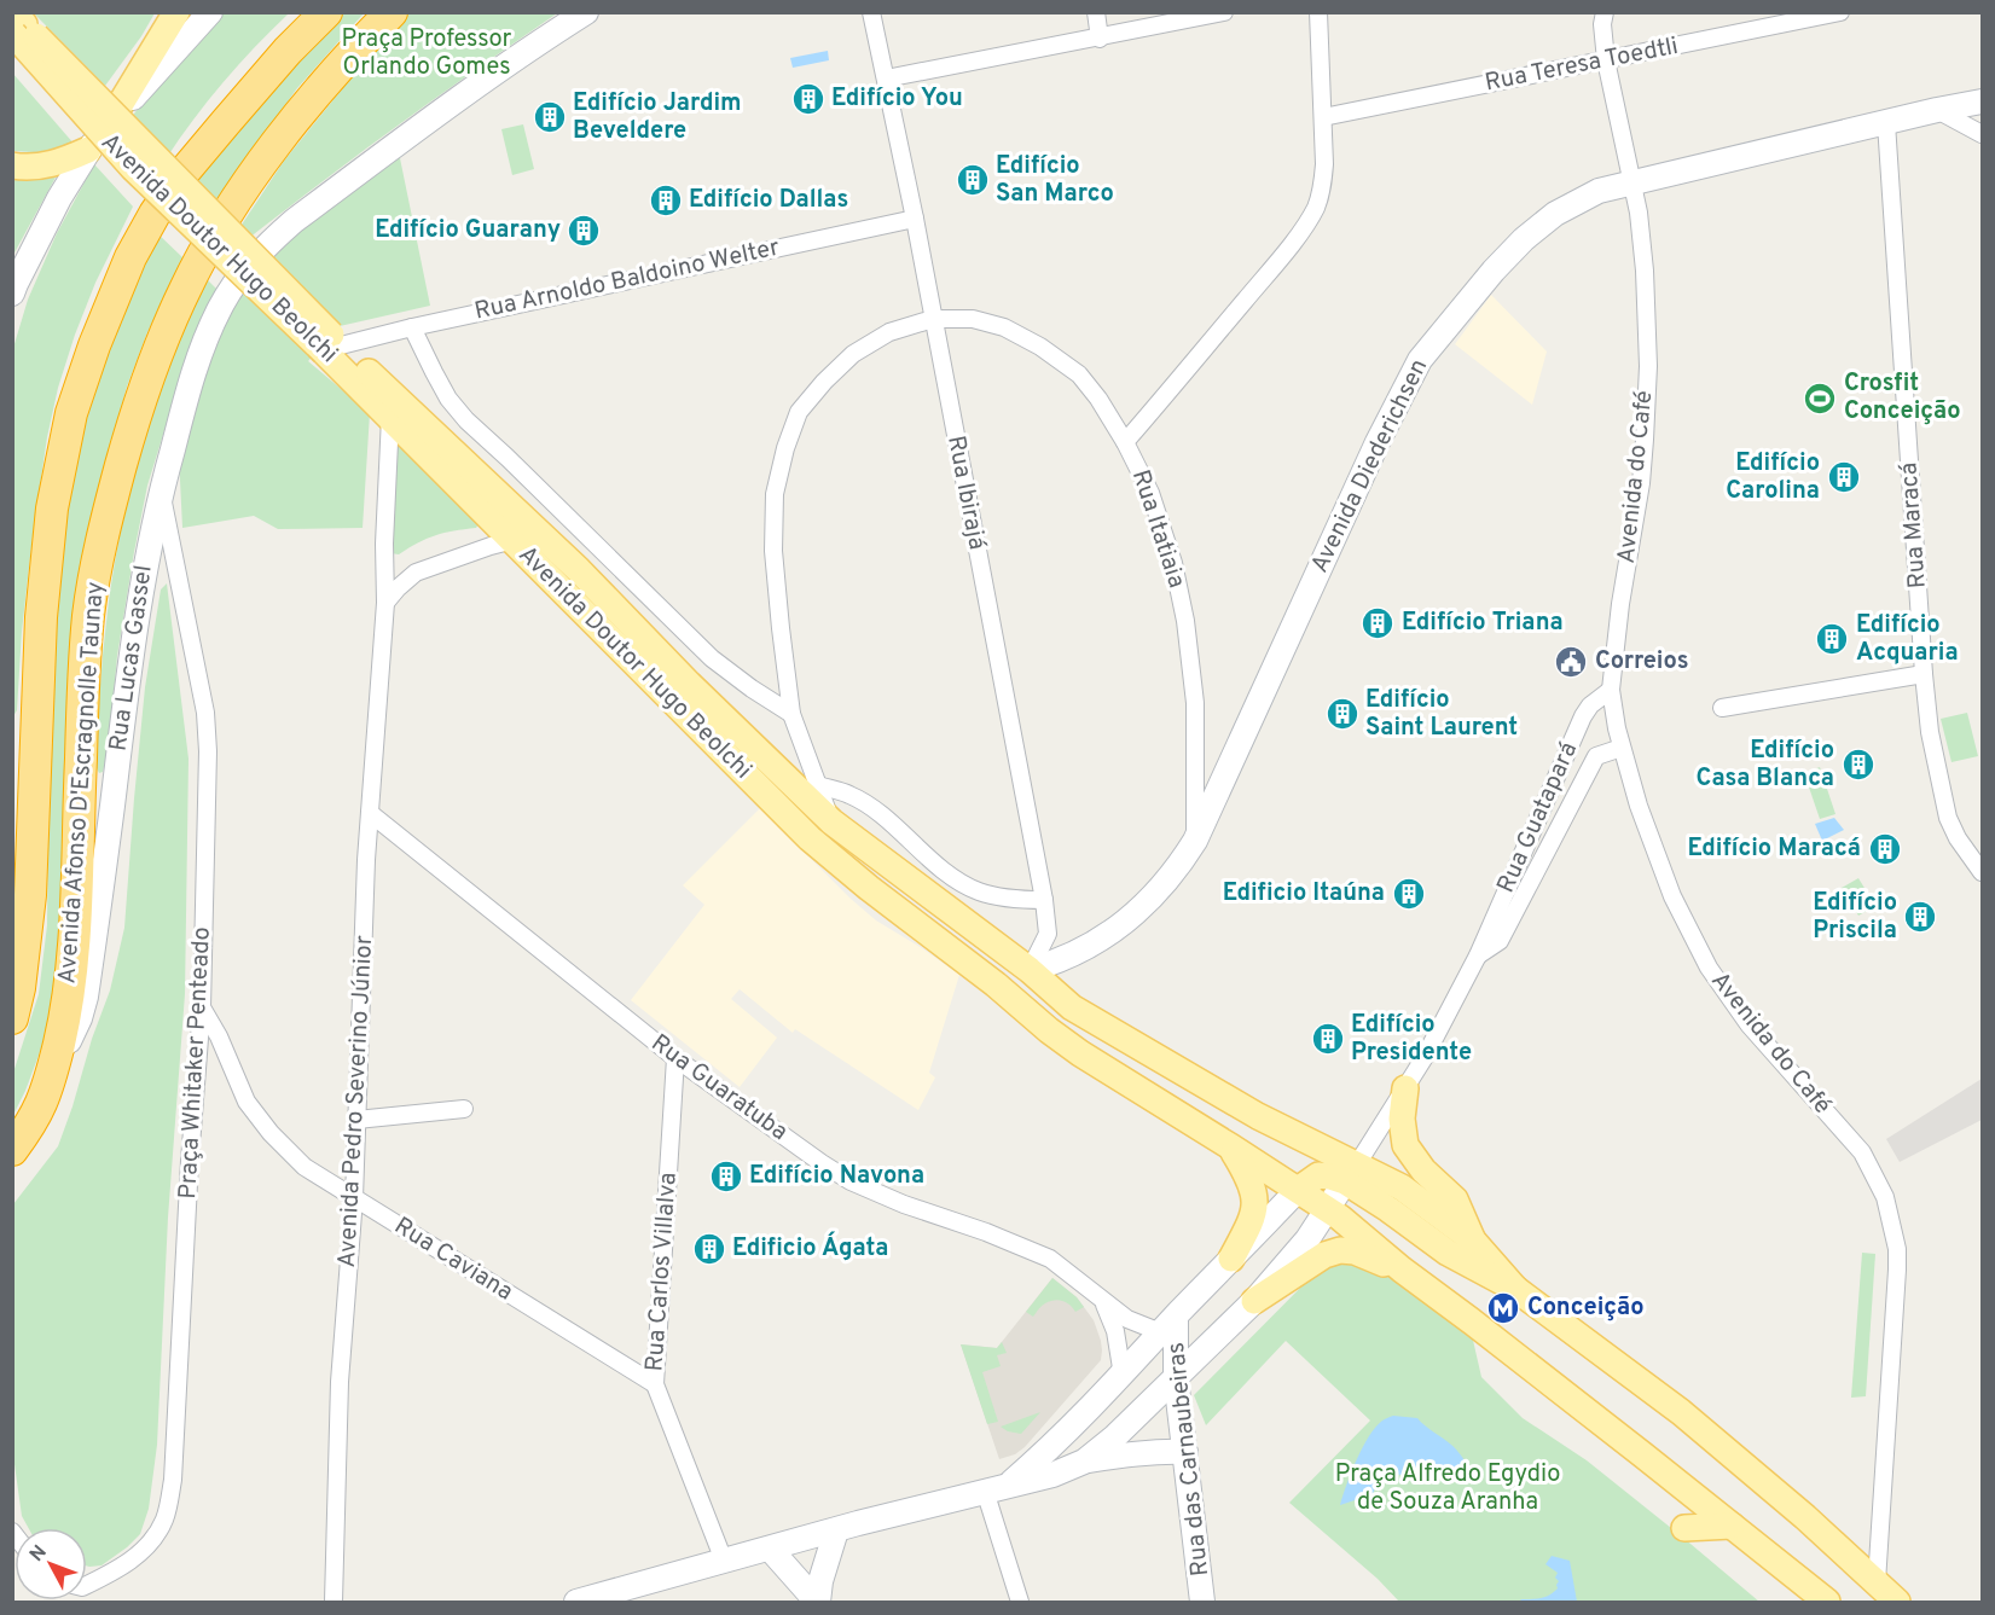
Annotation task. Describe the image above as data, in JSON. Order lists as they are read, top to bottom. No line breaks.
{"streets":{"highway":["Avenida Afonso D'Escragnolle Taunay"],"main road":["Avenida Doutor Hugo Beolchi"],"street":["Rua Teresa Toedtli","Rua Arnoldo Baldoino Welter","Avenida Diederichsen","Avenida do Café","Rua Ibirajá","Rua Maracá","Rua Itatiaia","Rua Lucas Gassel","Rua Guatapará","Praça Whitaker Penteado","Rua Guaratuba","Avenida Pedro Severino Júnior","Rua Caviana","Rua Carlos Villalva","Rua das Carnaubeiras"]},"crossings":[["Rua Teresa Toedtli","Avenida do Café"],["Avenida Doutor Hugo Beolchi","Rua Arnoldo Baldoino Welter"],["Avenida Doutor Hugo Beolchi","Avenida Diederichsen"],["Avenida Doutor Hugo Beolchi","Rua Ibirajá"],["Avenida Doutor Hugo Beolchi","Rua Itatiaia"],["Avenida Doutor Hugo Beolchi","Rua Guatapará"],["Avenida Doutor Hugo Beolchi","Avenida Pedro Severino Júnior"],["Rua Arnoldo Baldoino Welter","Rua Ibirajá"],["Avenida Diederichsen","Avenida do Café"],["Avenida Diederichsen","Rua Ibirajá"],["Avenida Diederichsen","Rua Maracá"],["Avenida Diederichsen","Rua Itatiaia"],["Avenida do Café","Rua Guatapará"],["Rua Ibirajá","Rua Itatiaia"],["Rua Lucas Gassel","Avenida Afonso D'Escragnolle Taunay"],["Rua Lucas Gassel","Praça Whitaker Penteado"],["Rua Guatapará","Rua das Carnaubeiras"],["Praça Whitaker Penteado","Rua Caviana"],["Rua Guaratuba","Avenida Pedro Severino Júnior"],["Rua Guaratuba","Rua Carlos Villalva"],["Rua Guaratuba","Rua das Carnaubeiras"],["Avenida Pedro Severino Júnior","Rua Caviana"],["Rua Caviana","Rua Carlos Villalva"]],"parks":["Praça Professor Orlando Gomes","Praça Alfredo Egydio de Souza Aranha"],"places":{"building":["Edifício You","Edifício Jardim Beveldere","Edifício San Marco","Edifício Dallas","Edifício Guarany","Edifício Carolina","Edifício Triana","Edifício Acquaria","Edifício Saint Laurent","Edifício Casa Blanca","Edifício Maracá","Edificio Itaúna","Edifício Priscila","Edifício Presidente","Edifício Navona","Edificio Ágata"],"sports":["Crosfit Conceição"],"public building":["Correios"],"metro station":["Conceição"]},"north":"top left"}
